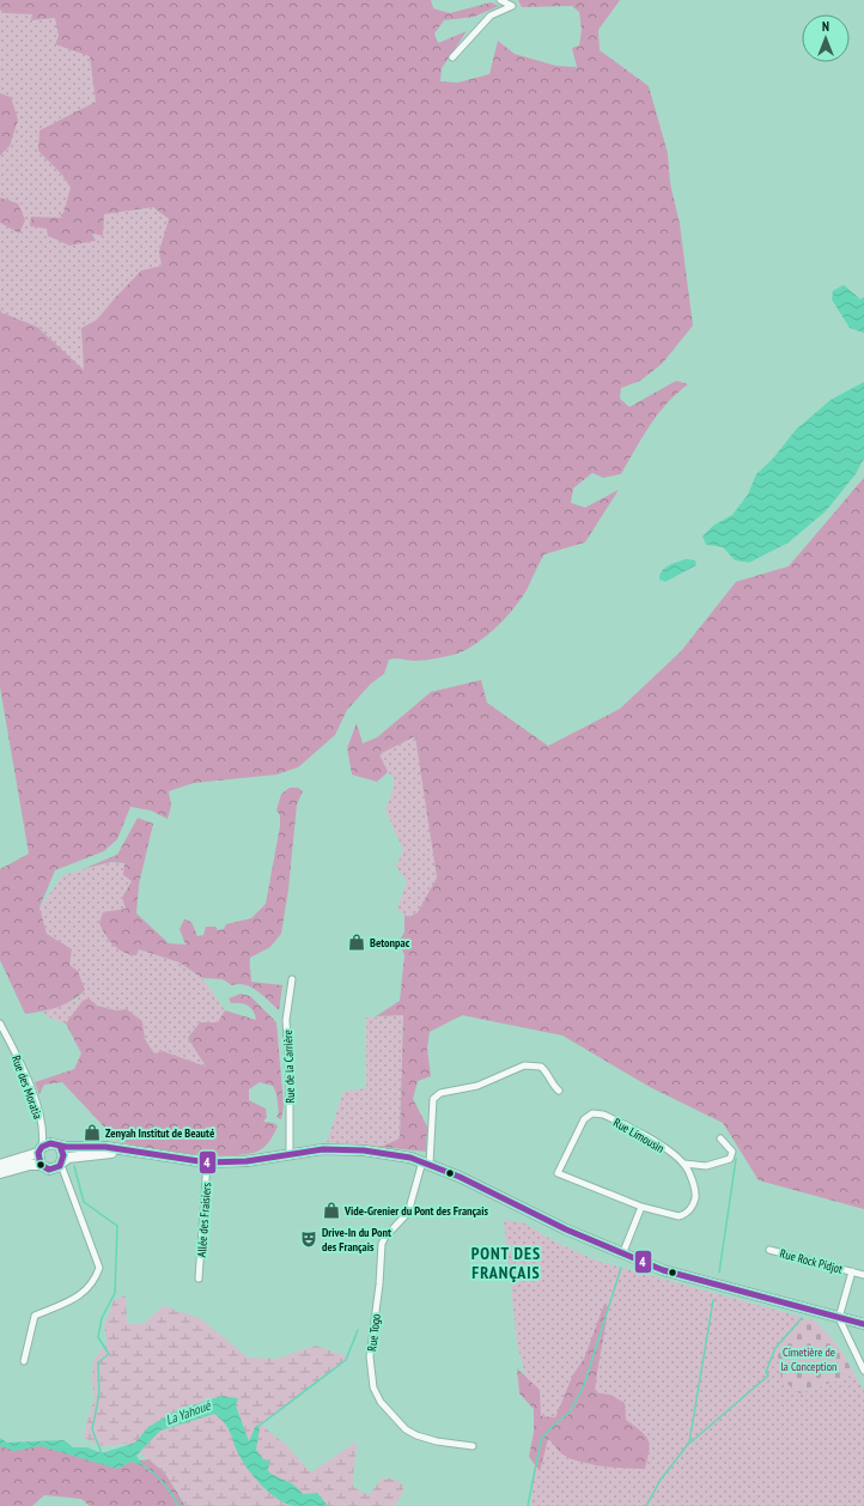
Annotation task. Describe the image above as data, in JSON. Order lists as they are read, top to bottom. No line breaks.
{"streets":{"street":["Rue de la Carrière","Rue des Moratia","Rue Limousin","Allée des Fraisiers","Rue Rock Pidjot","Rue Togo"]},"districts":["PONT DES FRANÇAIS"],"water":["La Yahoué"],"parks":["Cimetière de la Conception"],"places":{"shop":["Betonpac","Zenyah Institut de Beauté","Vide-Grenier du Pont des Français"],"theatre":["Drive-In du Pont des Français"]},"lines":["transit line 4"],"north":"top"}
